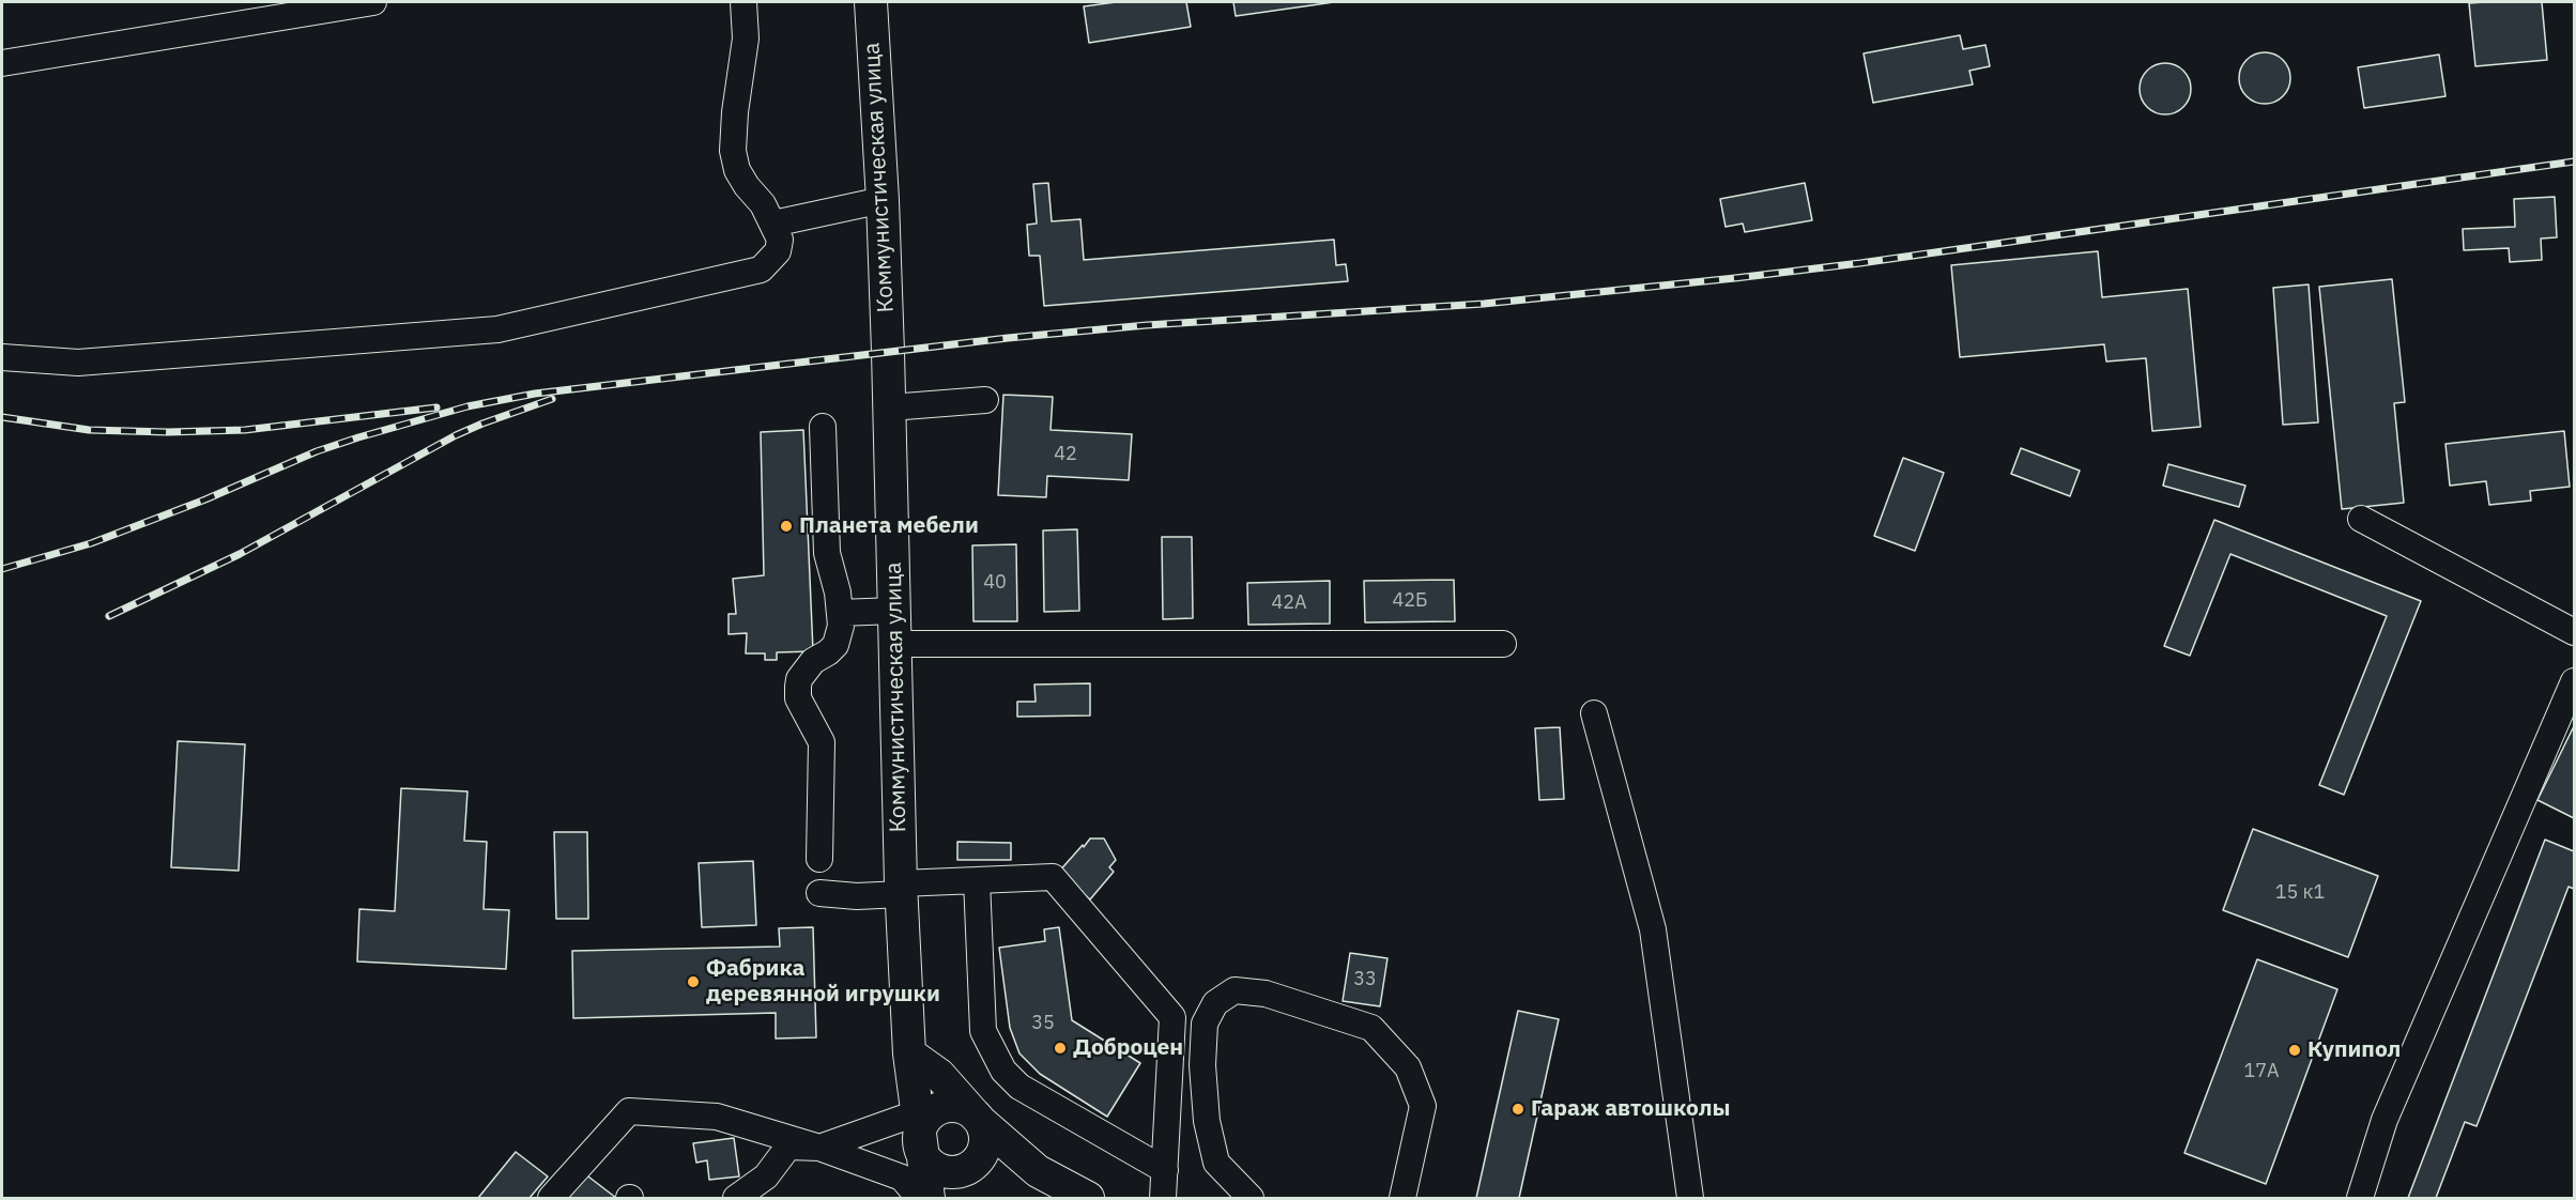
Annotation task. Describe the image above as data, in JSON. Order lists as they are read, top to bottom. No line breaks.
{"streets":{"main road":["Коммунистическая улица"]},"places":["Планета мебели","Фабрика деревянной игрушки","Доброцен","Купипол","Гараж автошколы"],"house_numbers":["42","40","42Б","42А","15 к1","33","35","17А"]}
